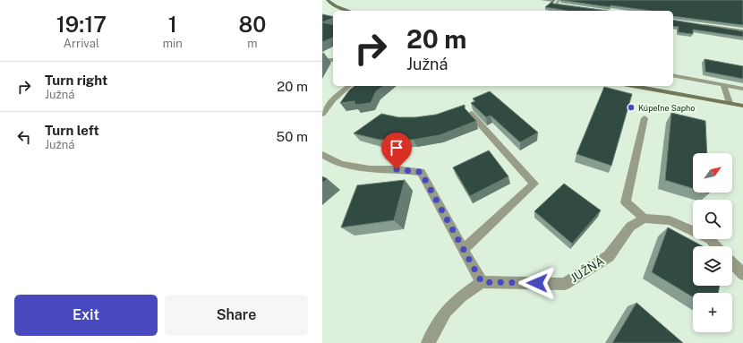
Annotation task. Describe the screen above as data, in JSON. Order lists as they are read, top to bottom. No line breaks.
{"streets":{"street":["JUŽNÁ"]},"places":["Kúpeľne Sapho"],"north":"top right","page":{"eta":["19:17","Arrival","1","min","80","m"],"turn":["20 m","Južná"],"list":[{"name":"Turn right","note":"Južná","value":"20 m"},{"name":"Turn left","note":"Južná","value":"50 m"}],"map_buttons":"+","buttons":["Exit","Share"]}}
